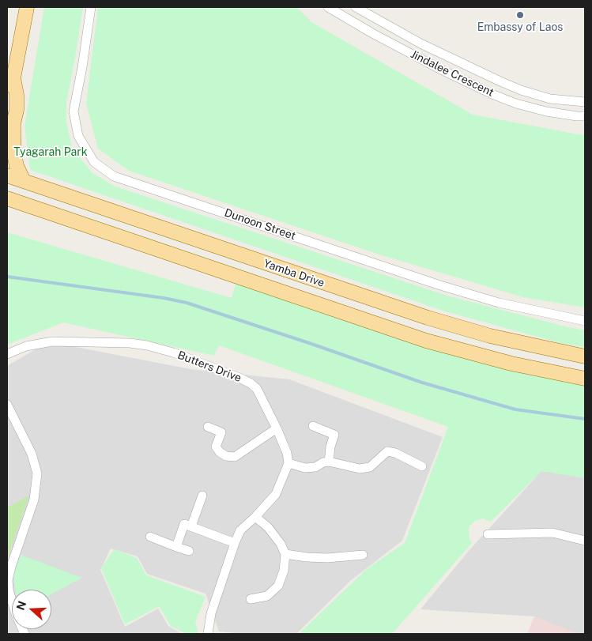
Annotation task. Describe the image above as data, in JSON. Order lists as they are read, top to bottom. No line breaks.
{"streets":{"main road":["Yamba Drive"],"street":["Jindalee Crescent","Dunoon Street","Butters Drive"]},"parks":["Tyagarah Park"],"places":["Embassy of Laos"],"north":"left"}
